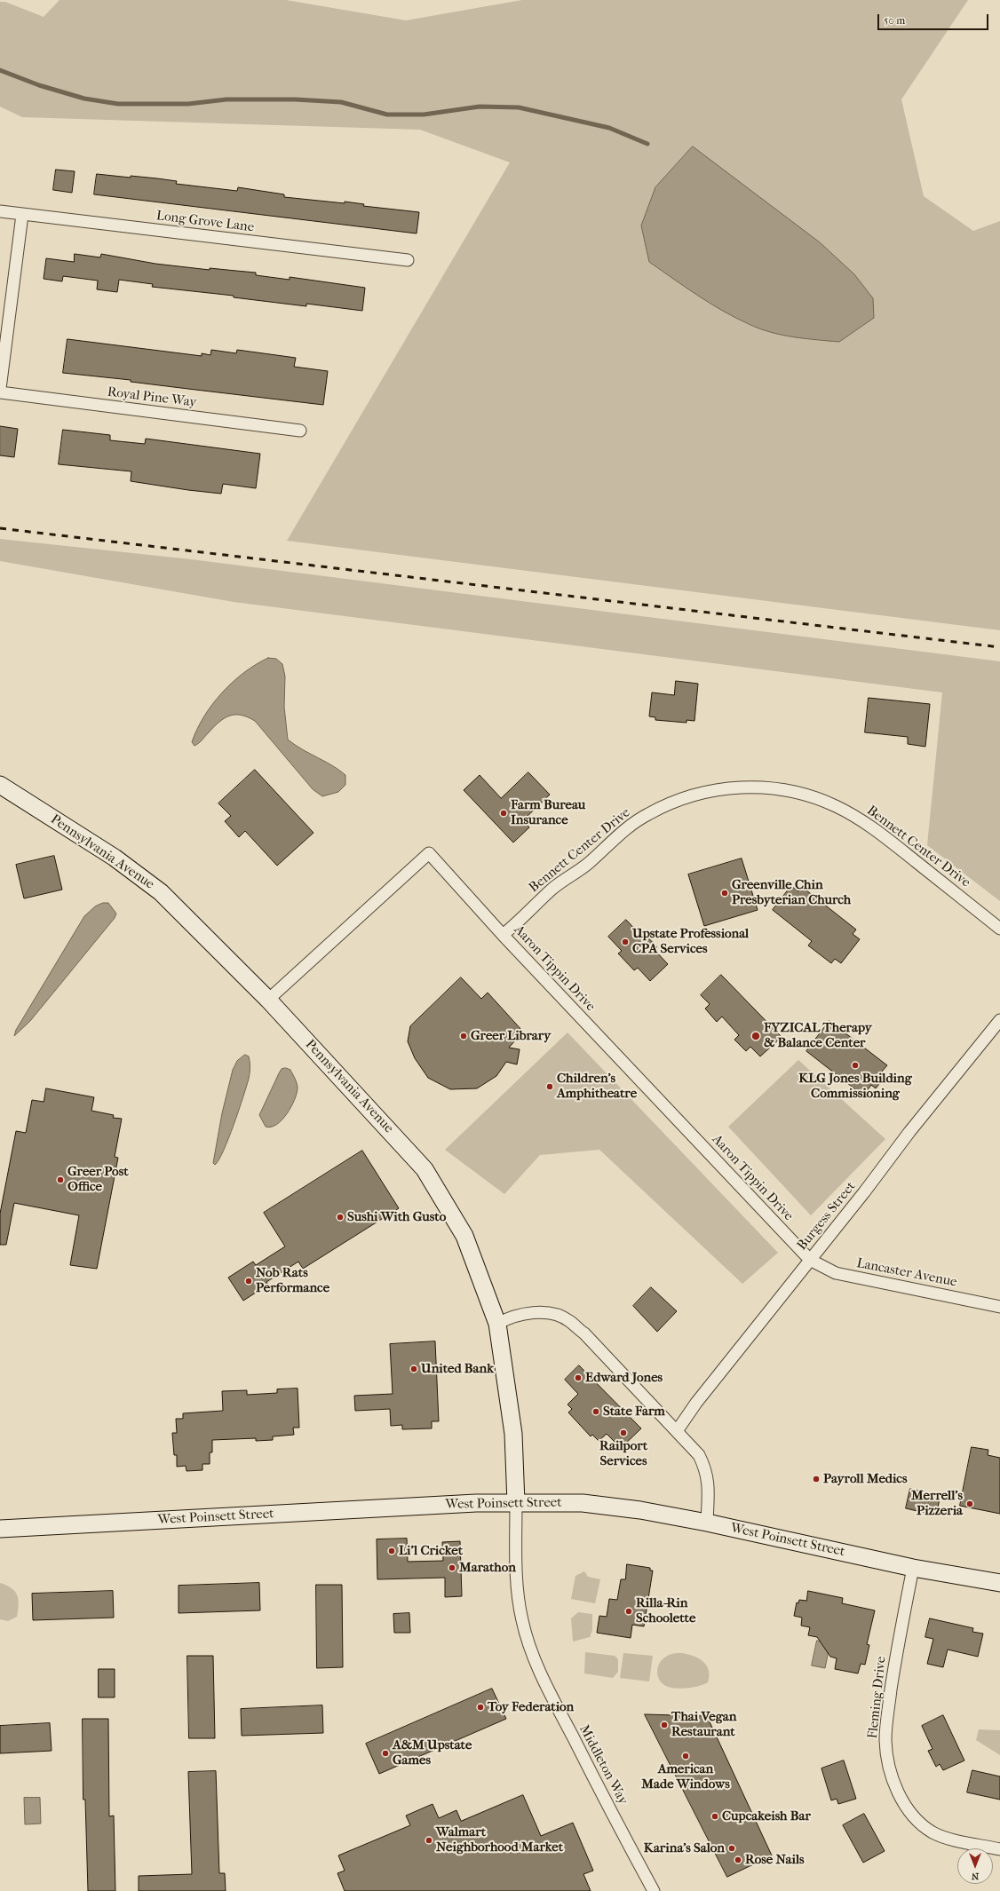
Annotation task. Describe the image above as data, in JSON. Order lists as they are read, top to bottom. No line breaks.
{"streets":{"main road":["Pennsylvania Avenue","West Poinsett Street"],"street":["Long Grove Lane","Royal Pine Way","Bennett Center Drive","Aaron Tippin Drive","Burgess Street","Lancaster Avenue","Fleming Drive","Middleton Way"]},"crossings":[["Bennett Center Drive","Aaron Tippin Drive"],["Pennsylvania Avenue","Aaron Tippin Drive"],["Pennsylvania Avenue","West Poinsett Street"],["Pennsylvania Avenue","Middleton Way"],["Aaron Tippin Drive","Burgess Street"],["Aaron Tippin Drive","Lancaster Avenue"],["Burgess Street","Lancaster Avenue"],["West Poinsett Street","Fleming Drive"],["West Poinsett Street","Middleton Way"]],"places":["Farm Bureau Insurance","Greenville Chin Presbyterian Church","Upstate Professional CPA Services","Greer Library","FYZICAL Therapy & Balance Center","KLG Jones Building Commissioning","Children's Amphitheatre","Greer Post Office","Sushi With Gusto","Nob Rats Performance","United Bank","Edward Jones","State Farm","Railport Services","Payroll Medics","Merrell's Pizzeria","Li'l Cricket","Marathon","Rilla-Rin Schoolette","Toy Federation","Thai Vegan Restaurant","A&M Upstate Games","American Made Windows","Cupcakeish Bar","Walmart Neighborhood Market","Karina's Salon","Rose Nails"],"scale_bar":"50 m","north":"bottom"}
